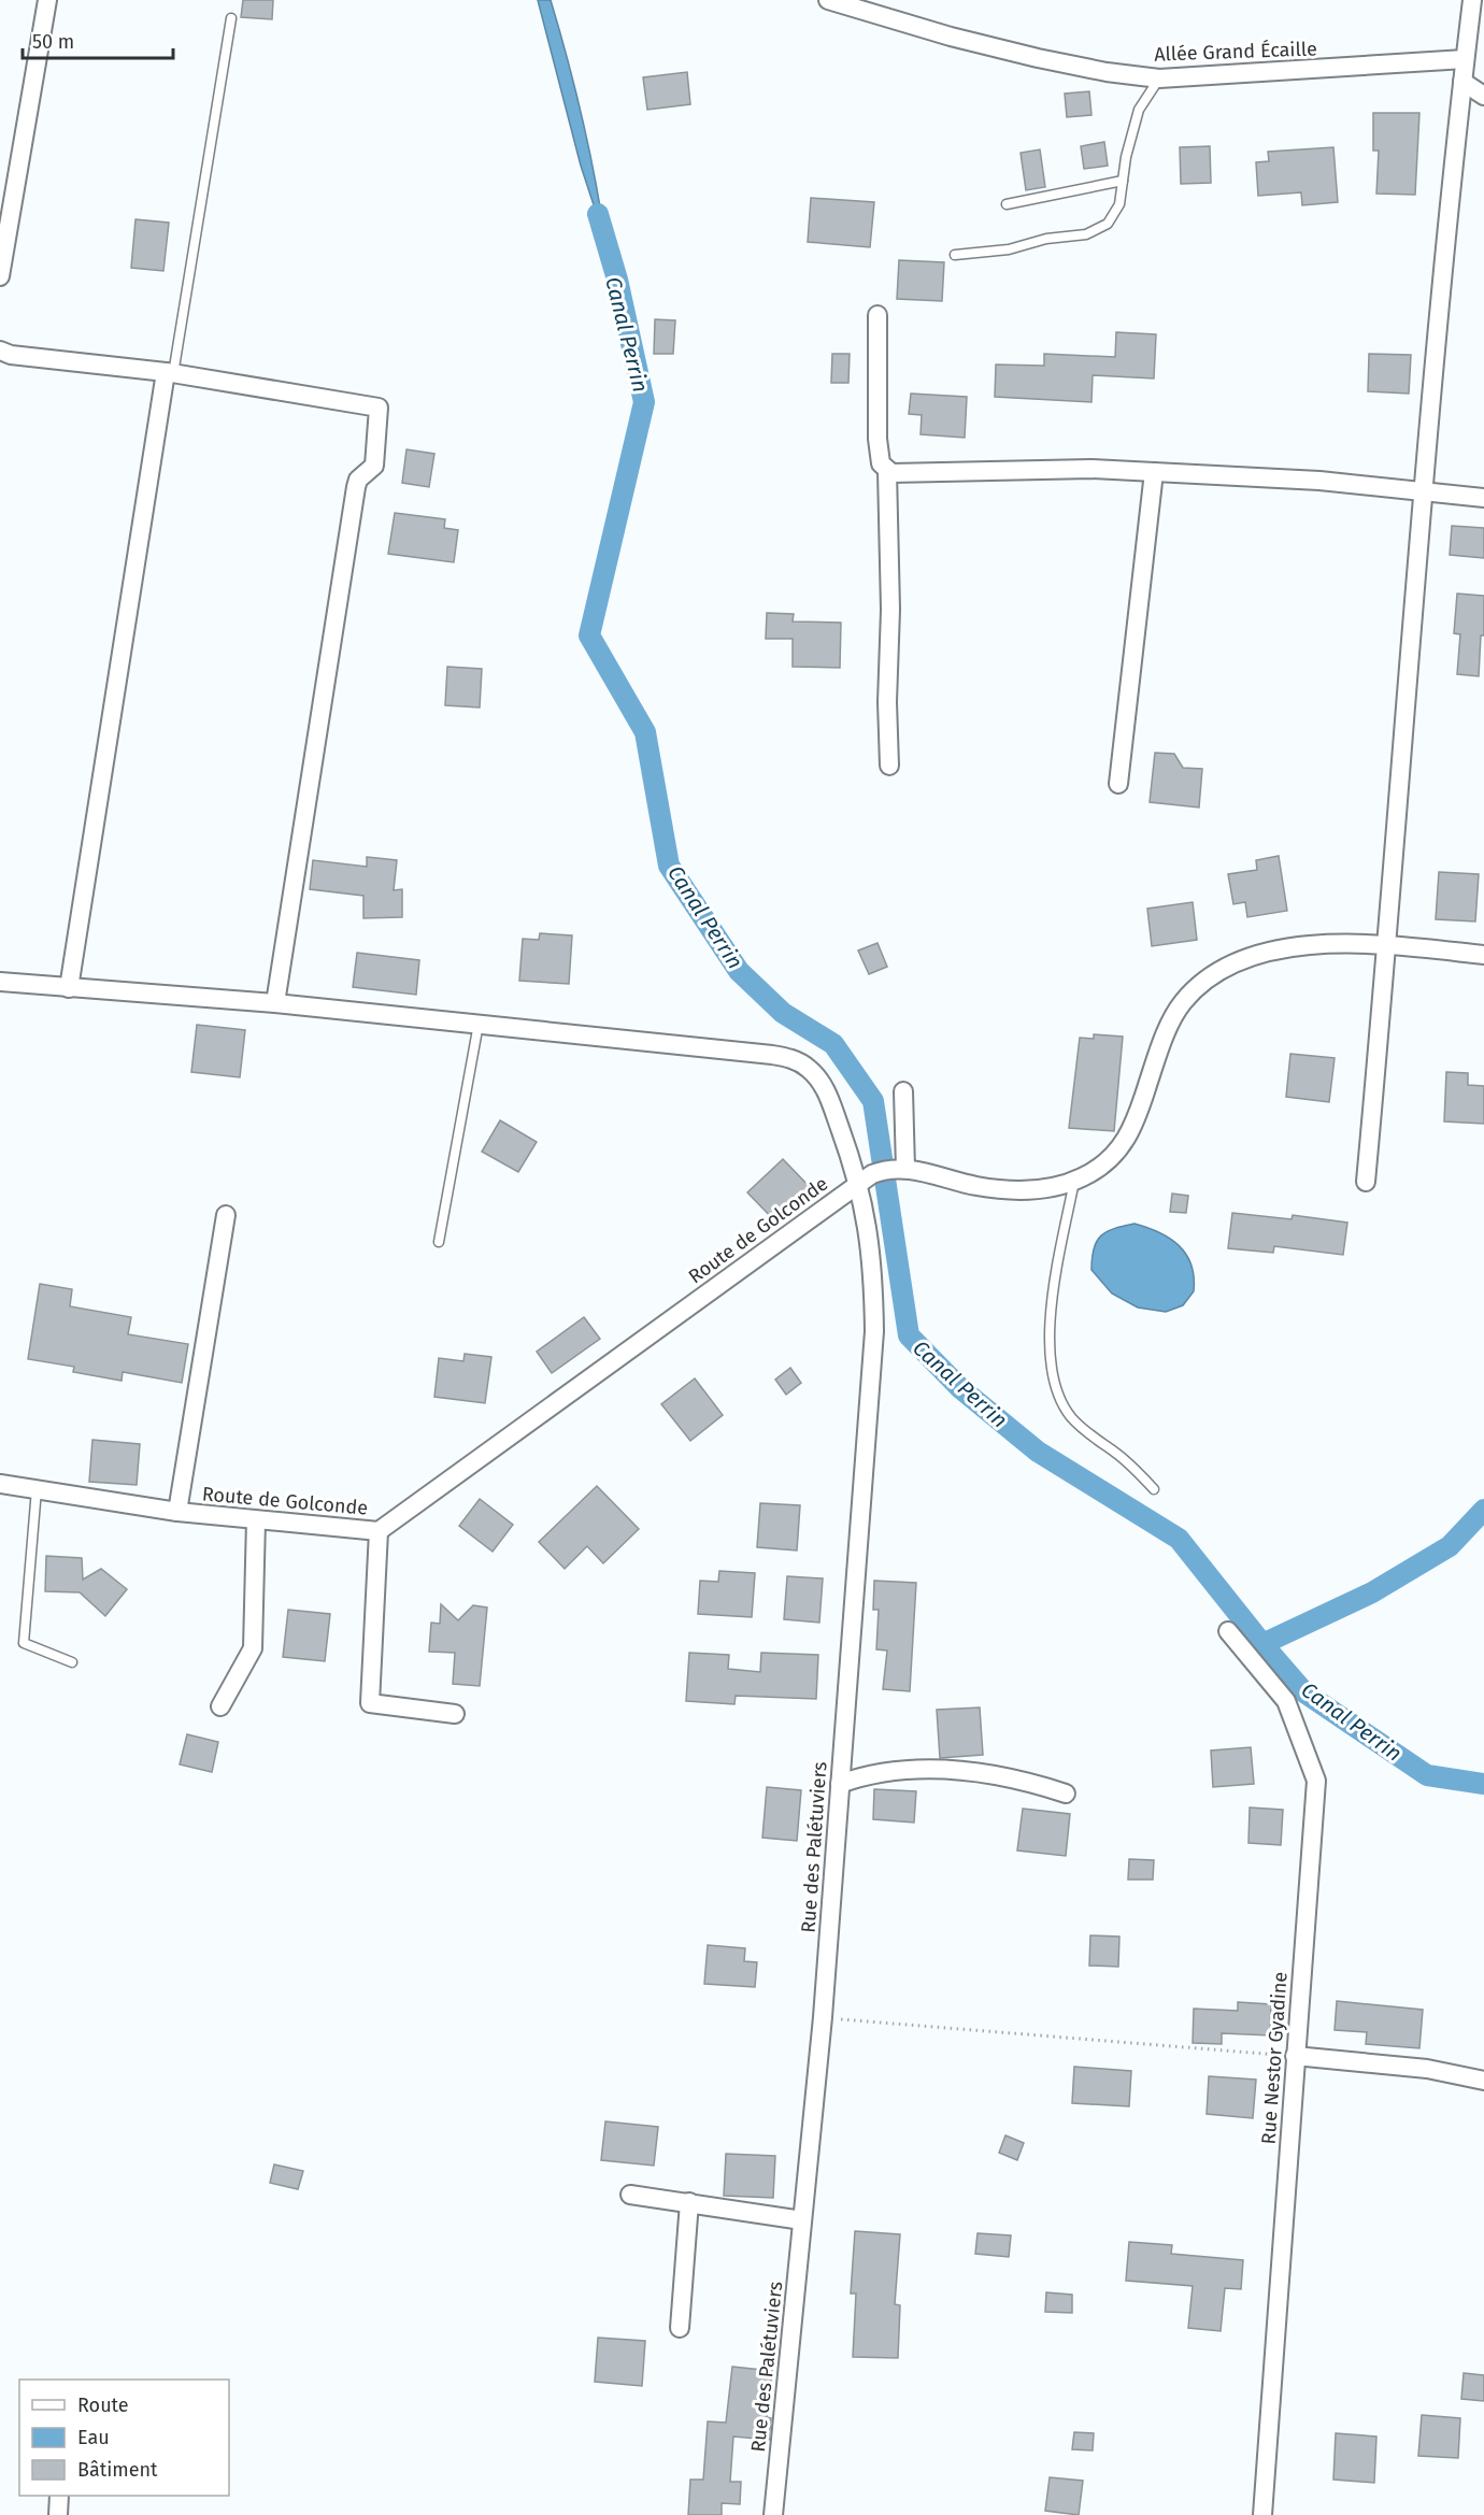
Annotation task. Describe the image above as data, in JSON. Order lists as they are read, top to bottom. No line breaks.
{"streets":{"street":["Allée Grand Écaille","Route de Golconde","Rue des Palétuviers","Rue Nestor Gyadine"]},"crossings":[["Route de Golconde","Rue des Palétuviers"]],"water":["Canal Perrin"],"legend":["Route","Eau","Bâtiment"],"scale_bar":"50 m"}
